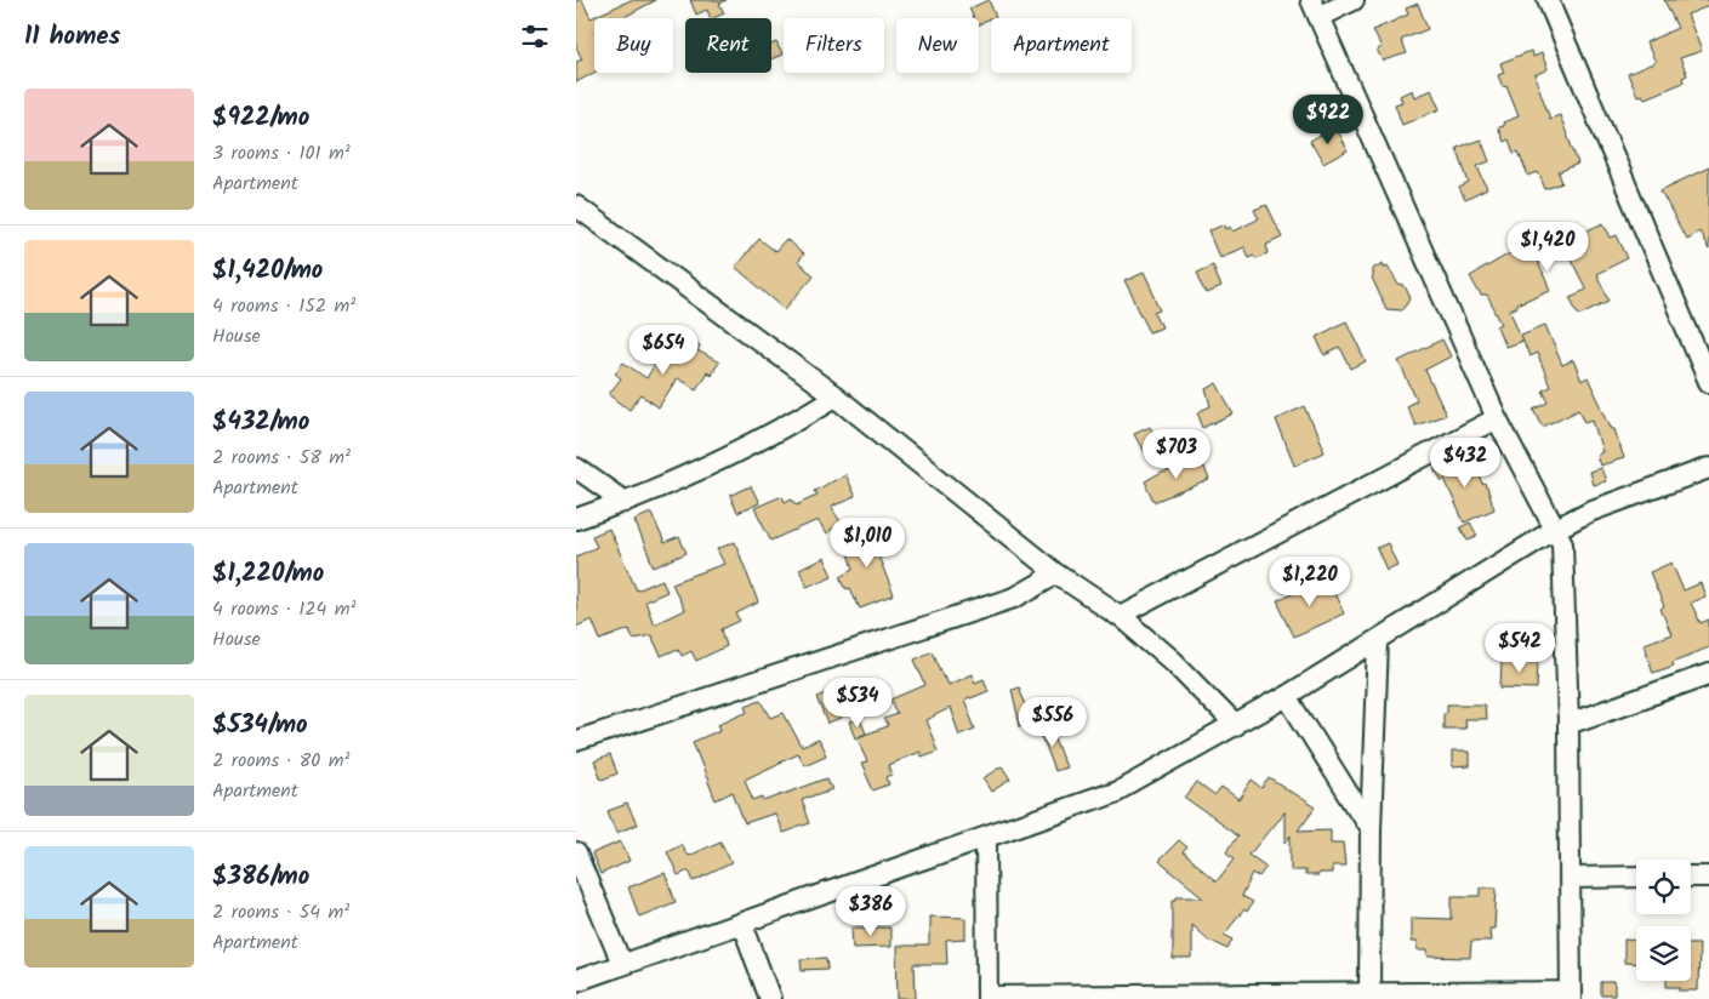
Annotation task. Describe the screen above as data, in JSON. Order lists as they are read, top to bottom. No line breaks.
{"page":{"heading":"11 homes","chip":["Buy","Rent","Filters","New","Apartment"],"list":[{"name":"$922/mo","note":"3 rooms · 101 m² · Apartment"},{"name":"$1,420/mo","note":"4 rooms · 152 m² · House"},{"name":"$432/mo","note":"2 rooms · 58 m² · Apartment"},{"name":"$1,220/mo","note":"4 rooms · 124 m² · House"},{"name":"$534/mo","note":"2 rooms · 80 m² · Apartment"},{"name":"$386/mo","note":"2 rooms · 54 m² · Apartment"}],"price":["$922","$1,420","$654","$703","$432","$1,010","$1,220","$542","$534","$556","$386"]}}
